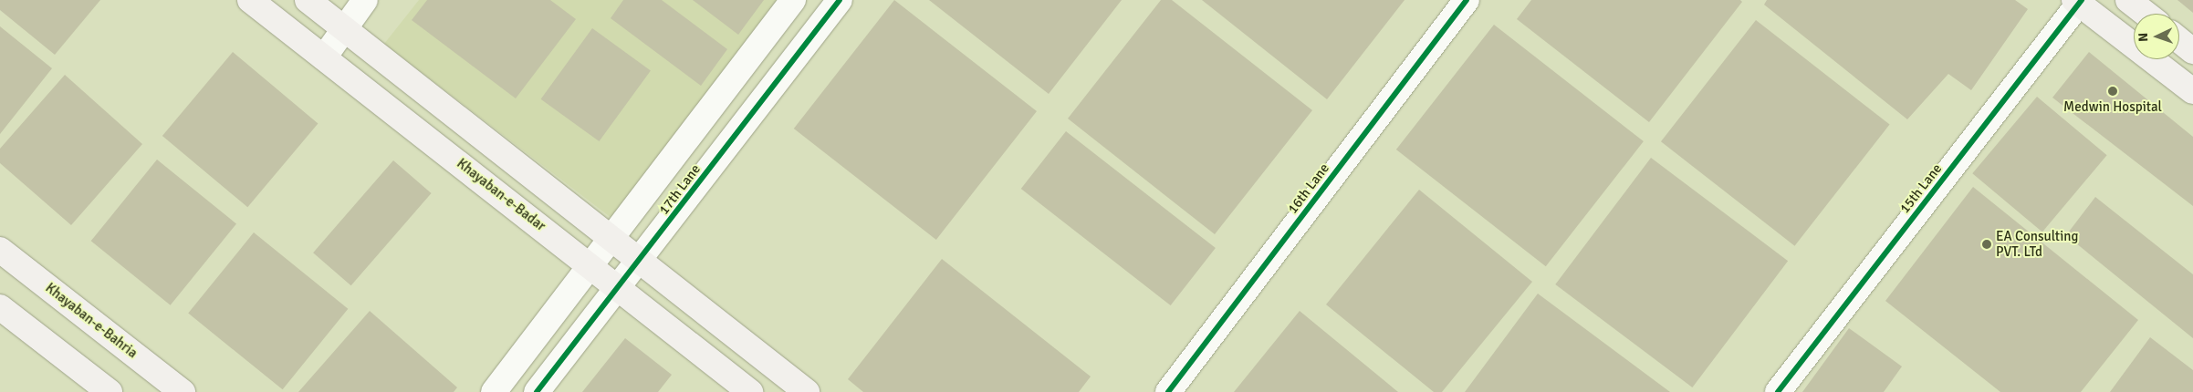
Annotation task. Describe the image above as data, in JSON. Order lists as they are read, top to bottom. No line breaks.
{"streets":{"main road":["Khayaban-e-Badar","Khayaban-e-Bahria"],"street":["16th Lane","15th Lane","17th Lane"]},"crossings":[["17th Lane","Khayaban-e-Badar"]],"places":["Medwin Hospital","EA Consulting PVT. LTd"],"north":"left"}
